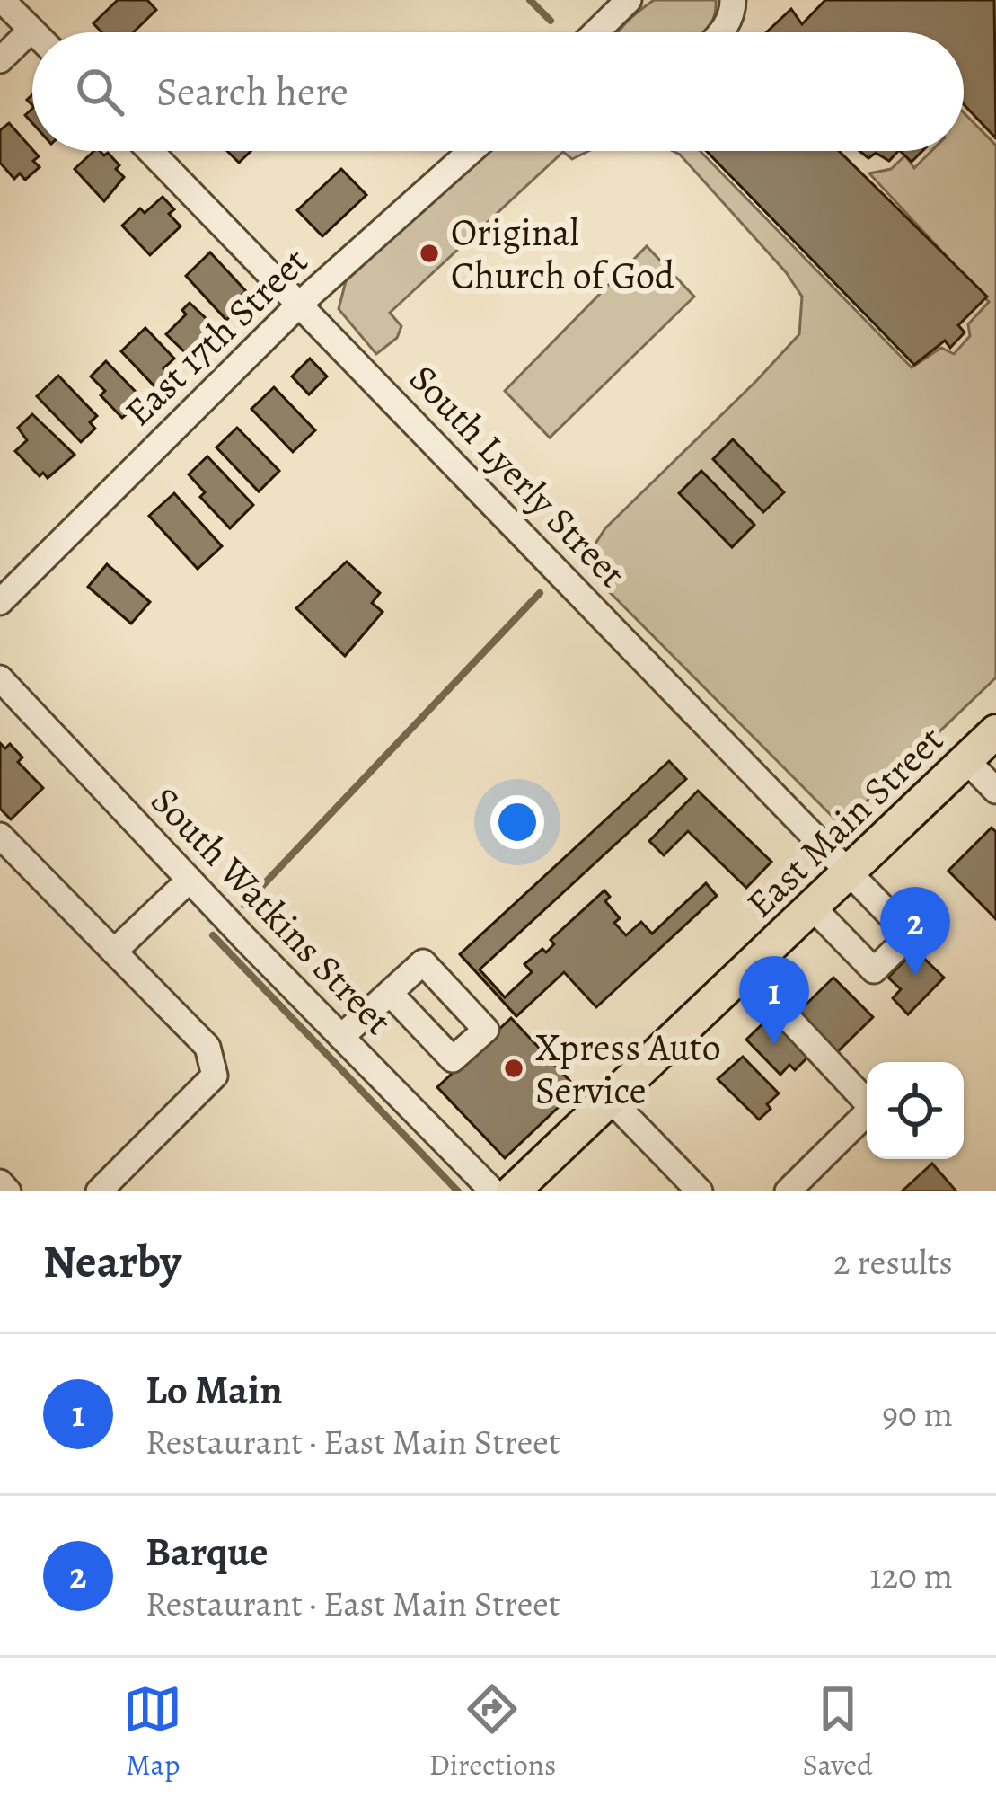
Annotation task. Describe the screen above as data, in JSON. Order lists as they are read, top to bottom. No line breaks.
{"streets":{"main road":["East Main Street"],"street":["East 17th Street","South Lyerly Street","South Watkins Street"]},"crossings":[["East 17th Street","South Lyerly Street"],["South Lyerly Street","East Main Street"]],"places":["Original Church of God","Xpress Auto Service"],"page":{"search":"Search here","pins":["2","1"],"heading":["Nearby","2 results"],"list":[{"mark":"1","name":"Lo Main","note":"Restaurant · East Main Street","value":"90 m"},{"mark":"2","name":"Barque","note":"Restaurant · East Main Street","value":"120 m"}],"nav":["Map","Directions","Saved"]}}
